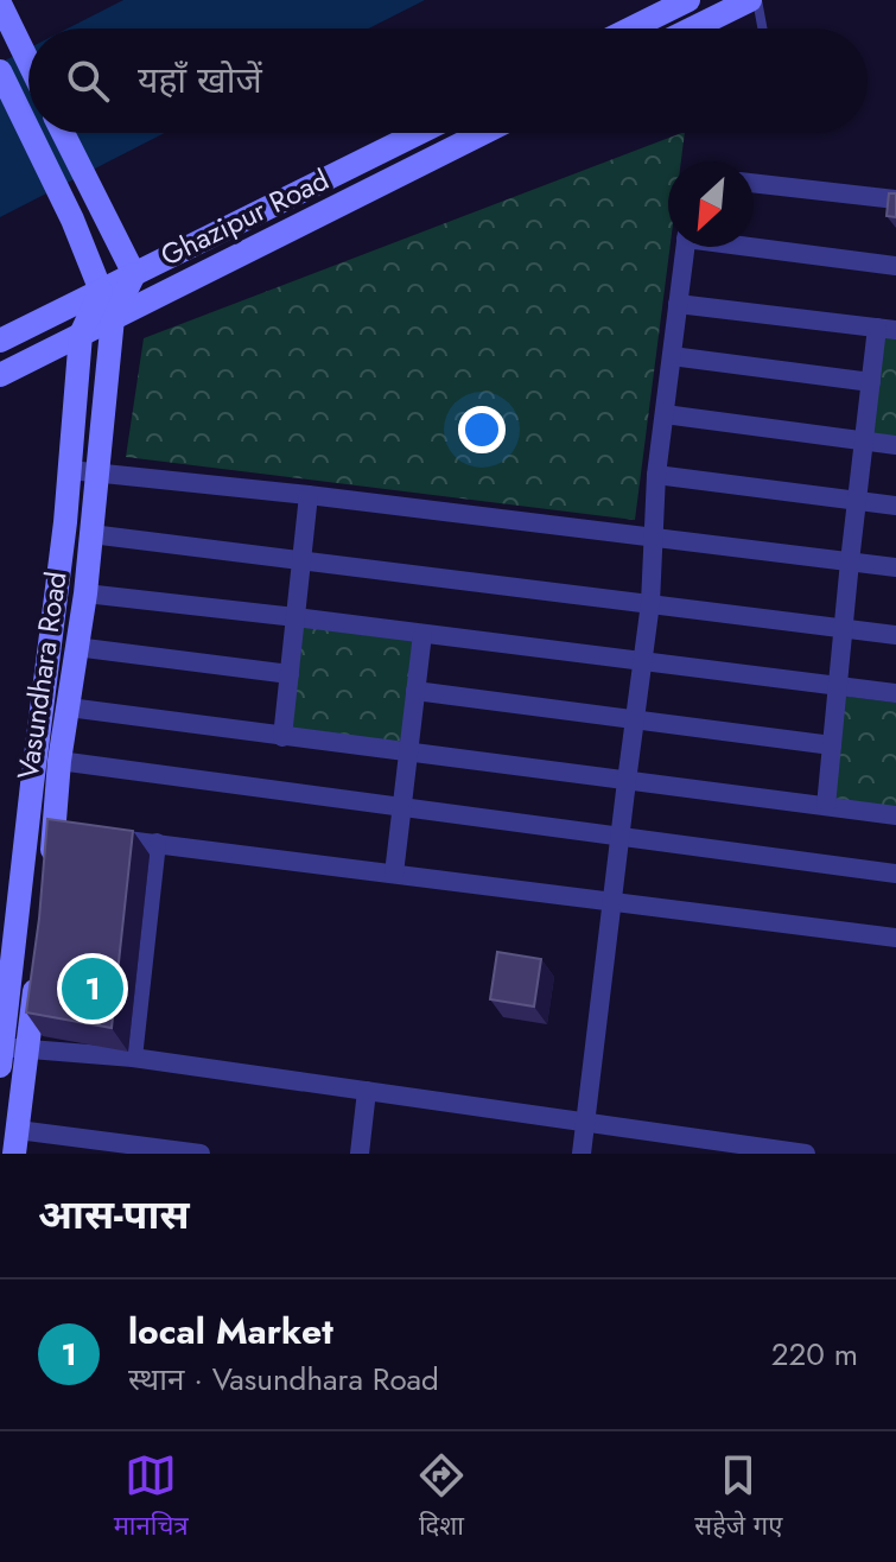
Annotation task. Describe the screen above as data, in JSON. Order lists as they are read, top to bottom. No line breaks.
{"streets":{"street":["Ghazipur Road","Vasundhara Road"]},"crossings":[["Ghazipur Road","Vasundhara Road"]],"north":"bottom left","page":{"search":"यहाँ खोजें","pins":"1","heading":"आस-पास","list":[{"mark":"1","name":"local Market","note":"स्थान · Vasundhara Road","value":"220 m"}],"nav":["मानचित्र","दिशा","सहेजे गए"]}}
